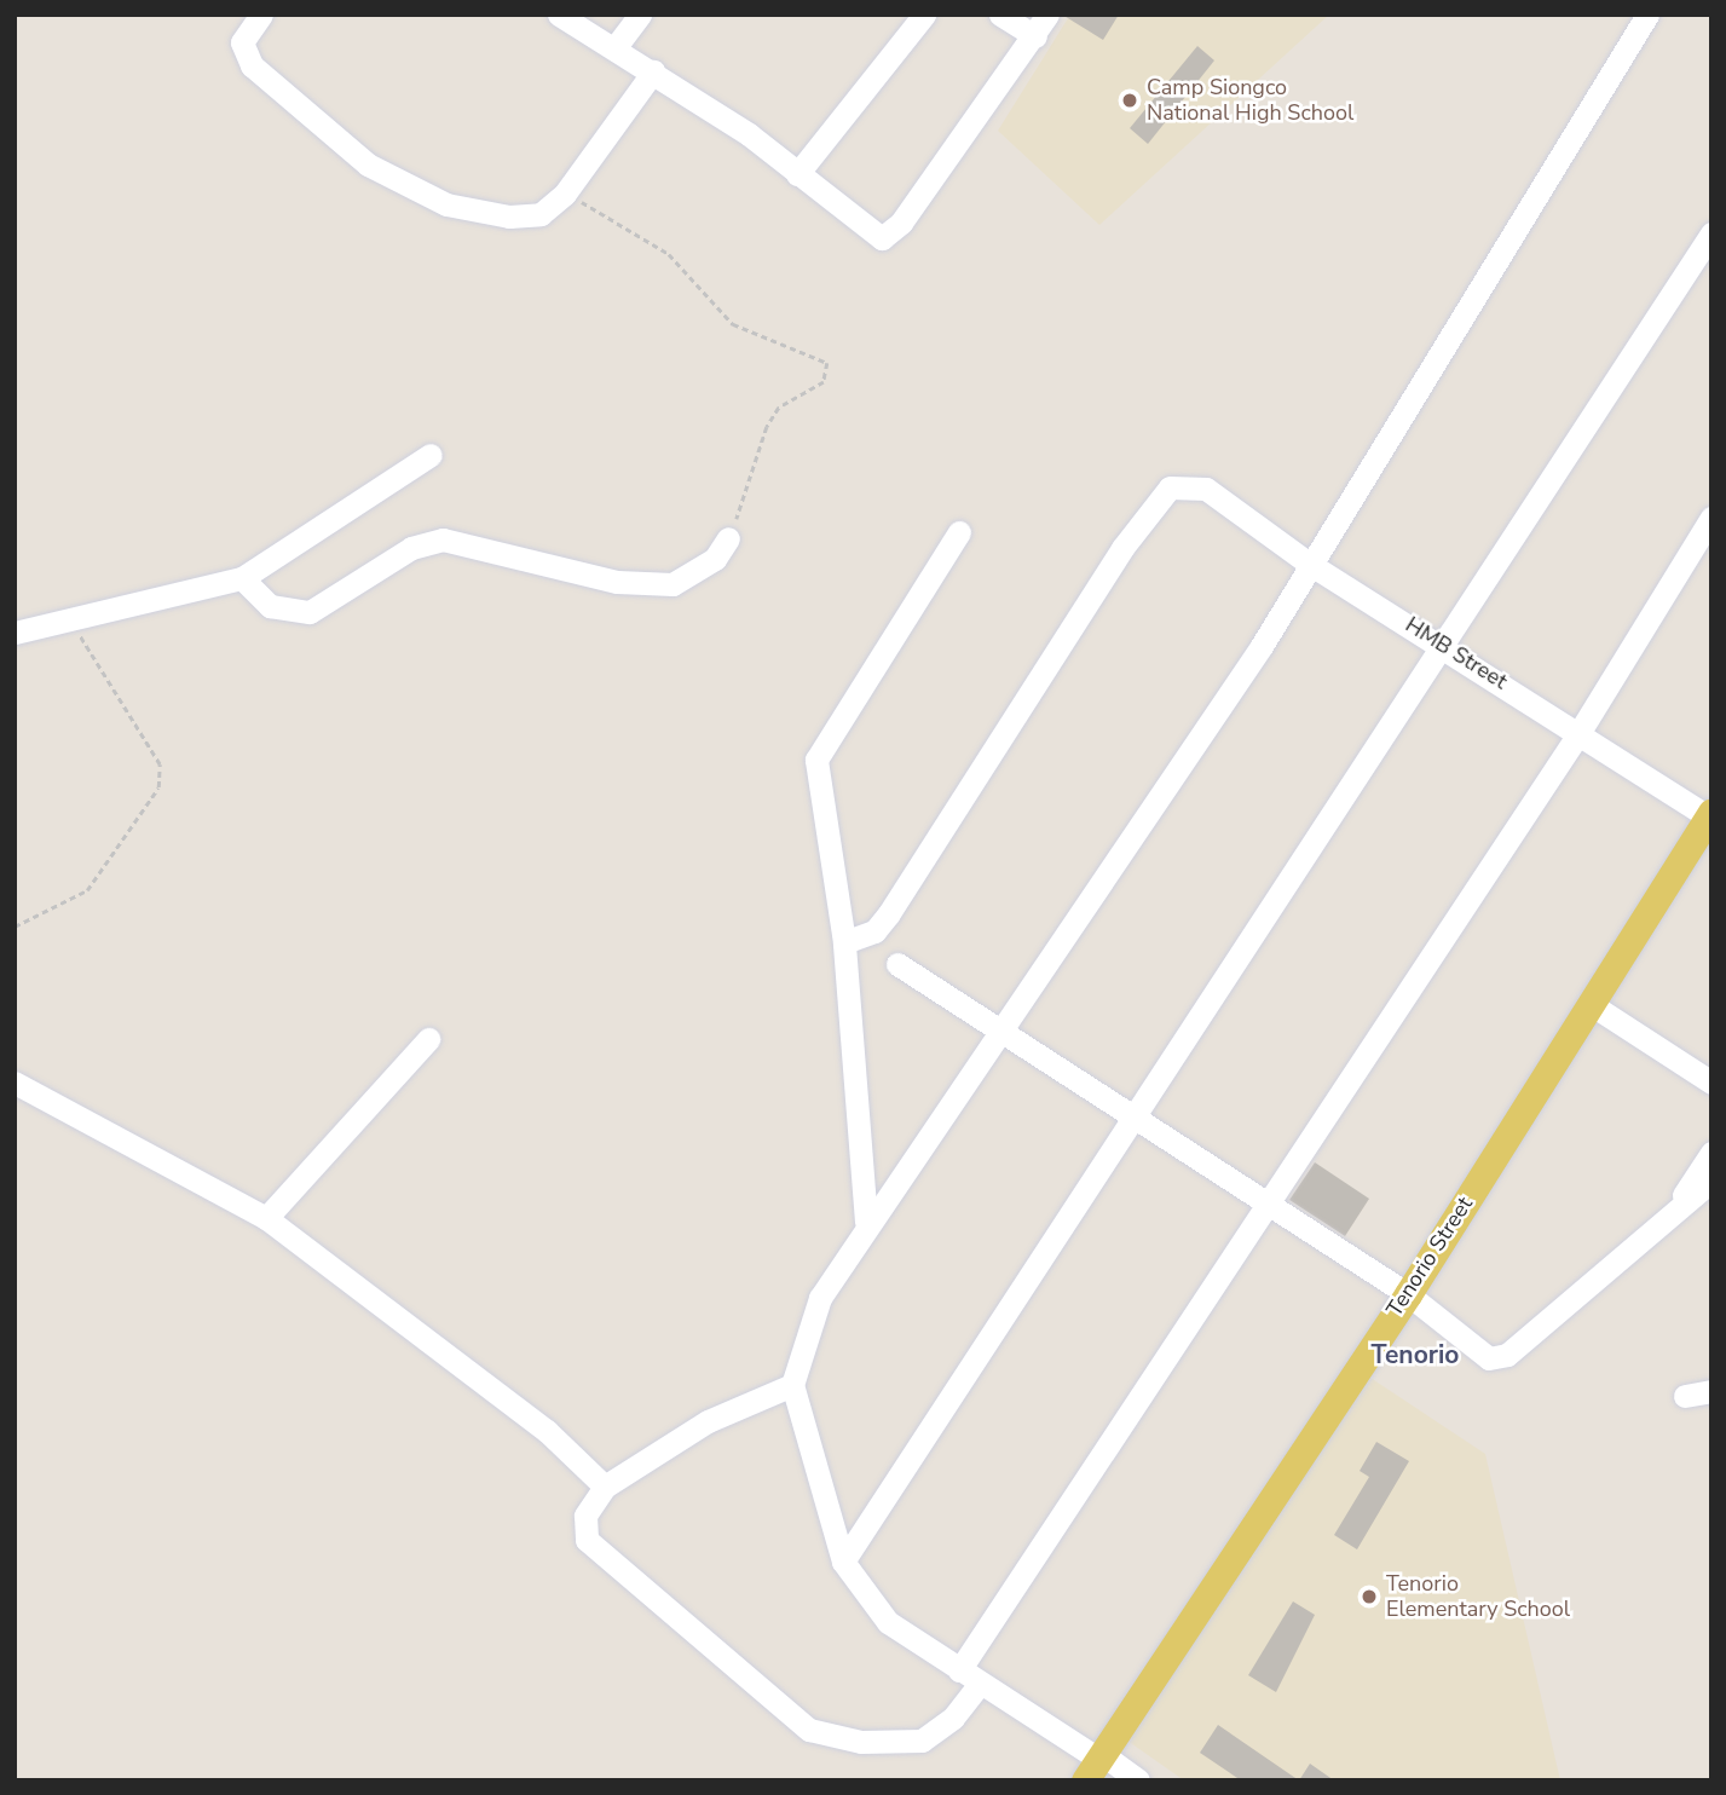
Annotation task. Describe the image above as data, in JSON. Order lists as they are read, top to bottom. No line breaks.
{"streets":{"main road":["Tenorio Street"],"street":["HMB Street"]},"crossings":[["HMB Street","Tenorio Street"]],"districts":["Tenorio"],"places":["Camp Siongco National High School","Tenorio Elementary School"]}
